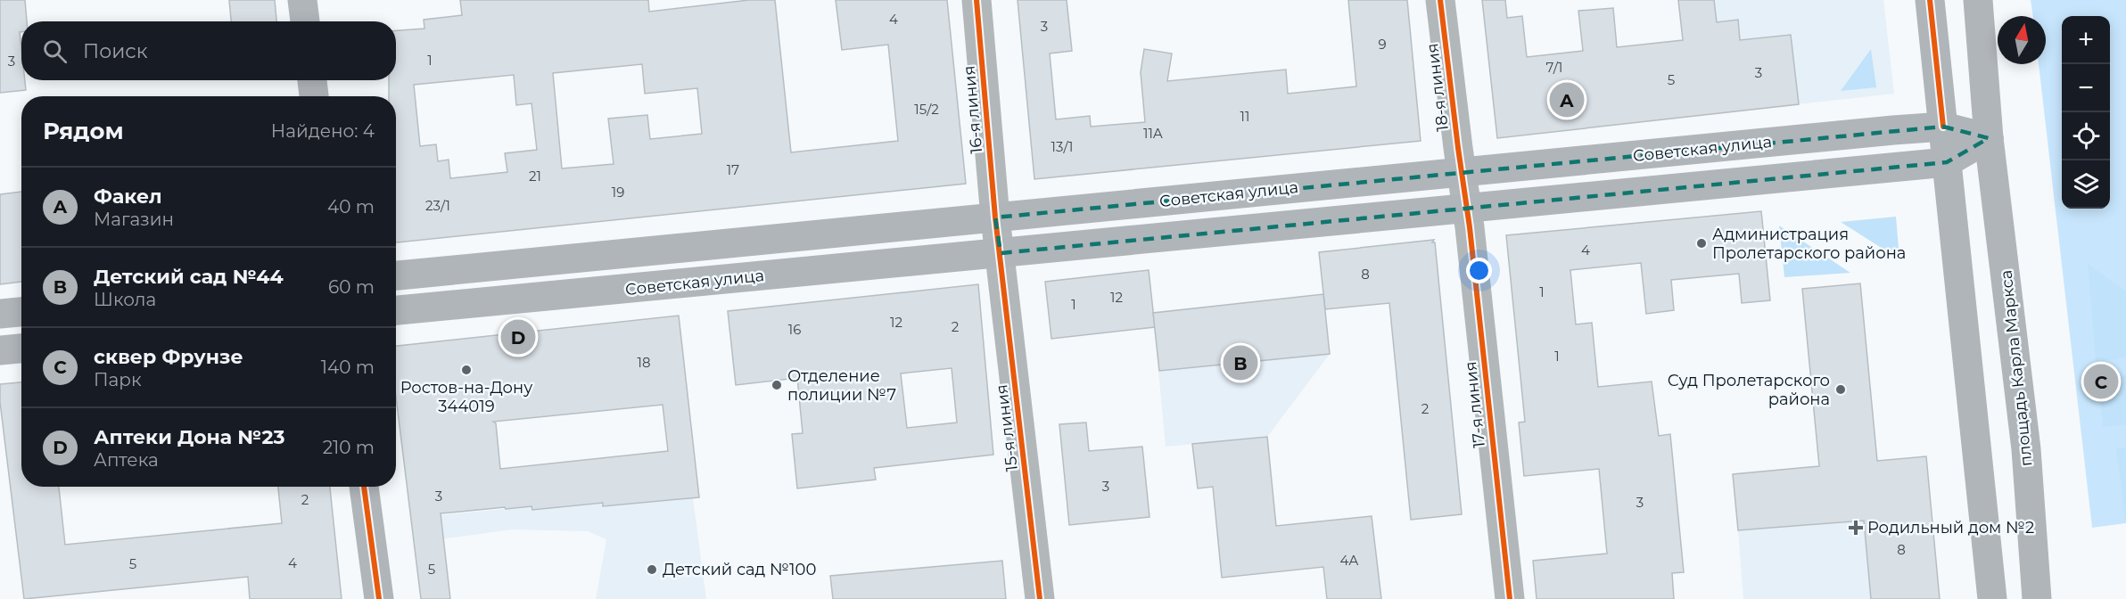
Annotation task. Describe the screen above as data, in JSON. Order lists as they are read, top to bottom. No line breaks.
{"streets":{"main road":["Советская улица","площадь Карла Маркса"],"street":["18-я линия","16-я линия","17-я линия","15-я линия"]},"crossings":[["18-я линия","Советская улица"],["16-я линия","Советская улица"],["Советская улица","17-я линия"],["Советская улица","15-я линия"]],"places":{"other":["Администрация Пролетарского района","Ростов-на-Дону 344019","Отделение полиции №7","Суд Пролетарского района","Детский сад №100"],"health":["Родильный дом №2"]},"house_numbers":["4","3","9","1","3","7/1","3","5","15/2","11","11А","13/1","17","21","19","23/1","4","8","1","12","1","12","2","16","1","18","2","3","3","2","3","8","4А","4","5","5"],"north":"top","page":{"map_buttons":["+","−"],"search":"Поиск","pins":["A","D","B","C"],"heading":["Рядом","Найдено: 4"],"list":[{"mark":"A","name":"Факел","note":"Магазин","value":"40 m"},{"mark":"B","name":"Детский сад №44","note":"Школа","value":"60 m"},{"mark":"C","name":"сквер Фрунзе","note":"Парк","value":"140 m"},{"mark":"D","name":"Аптеки Дона №23","note":"Аптека","value":"210 m"}]}}
